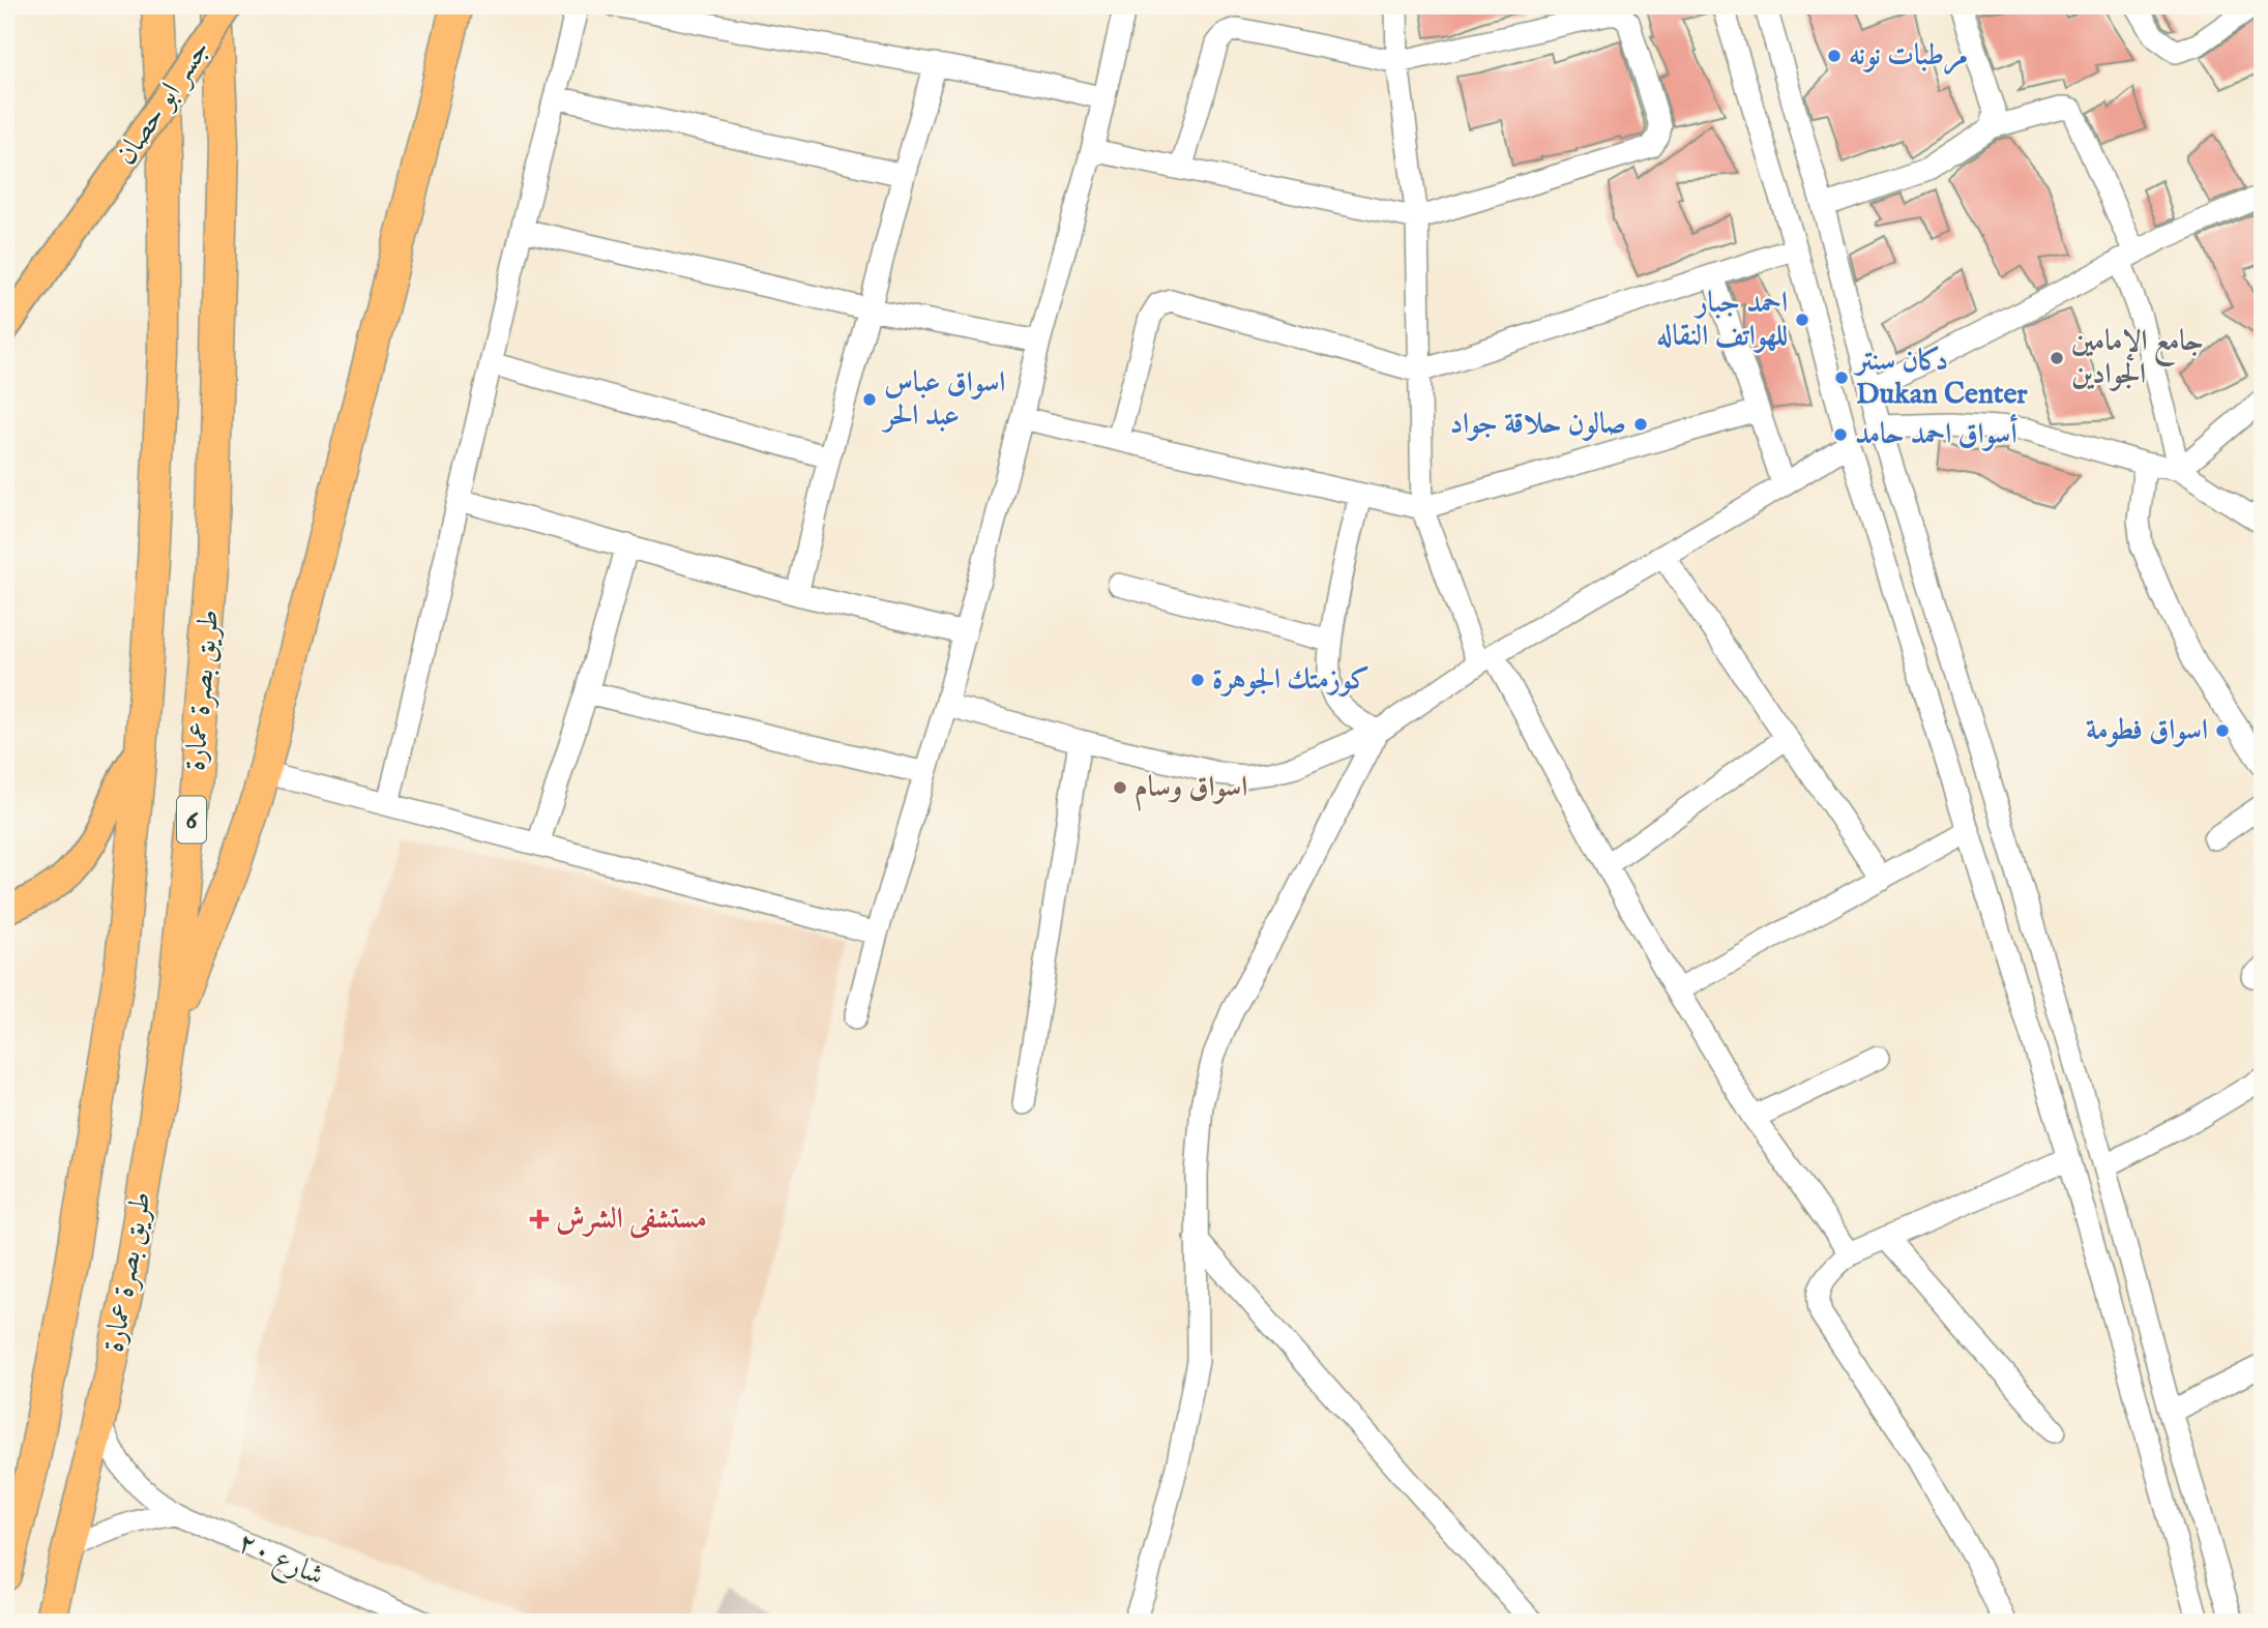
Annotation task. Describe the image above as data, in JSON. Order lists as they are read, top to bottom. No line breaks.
{"streets":{"highway":["طريق بصرة عمارة","6"],"main road":["جسر ابو حصان"],"street":["شارع ٢٠"]},"crossings":[["طريق بصرة عمارة","شارع ٢٠"]],"places":{"other":["مرطبات نونه","احمد جبار للهواتف النقاله","جامع الإمامين الجوادين","دكان سنتر Dukan Center","اسواق عباس عبد الحر","صالون حلاقة جواد","أسواق احمد حامد","كوزمتك الجوهرة","اسواق فطومة","اسواق وسام"],"health":["مستشفى الشرش"]}}
